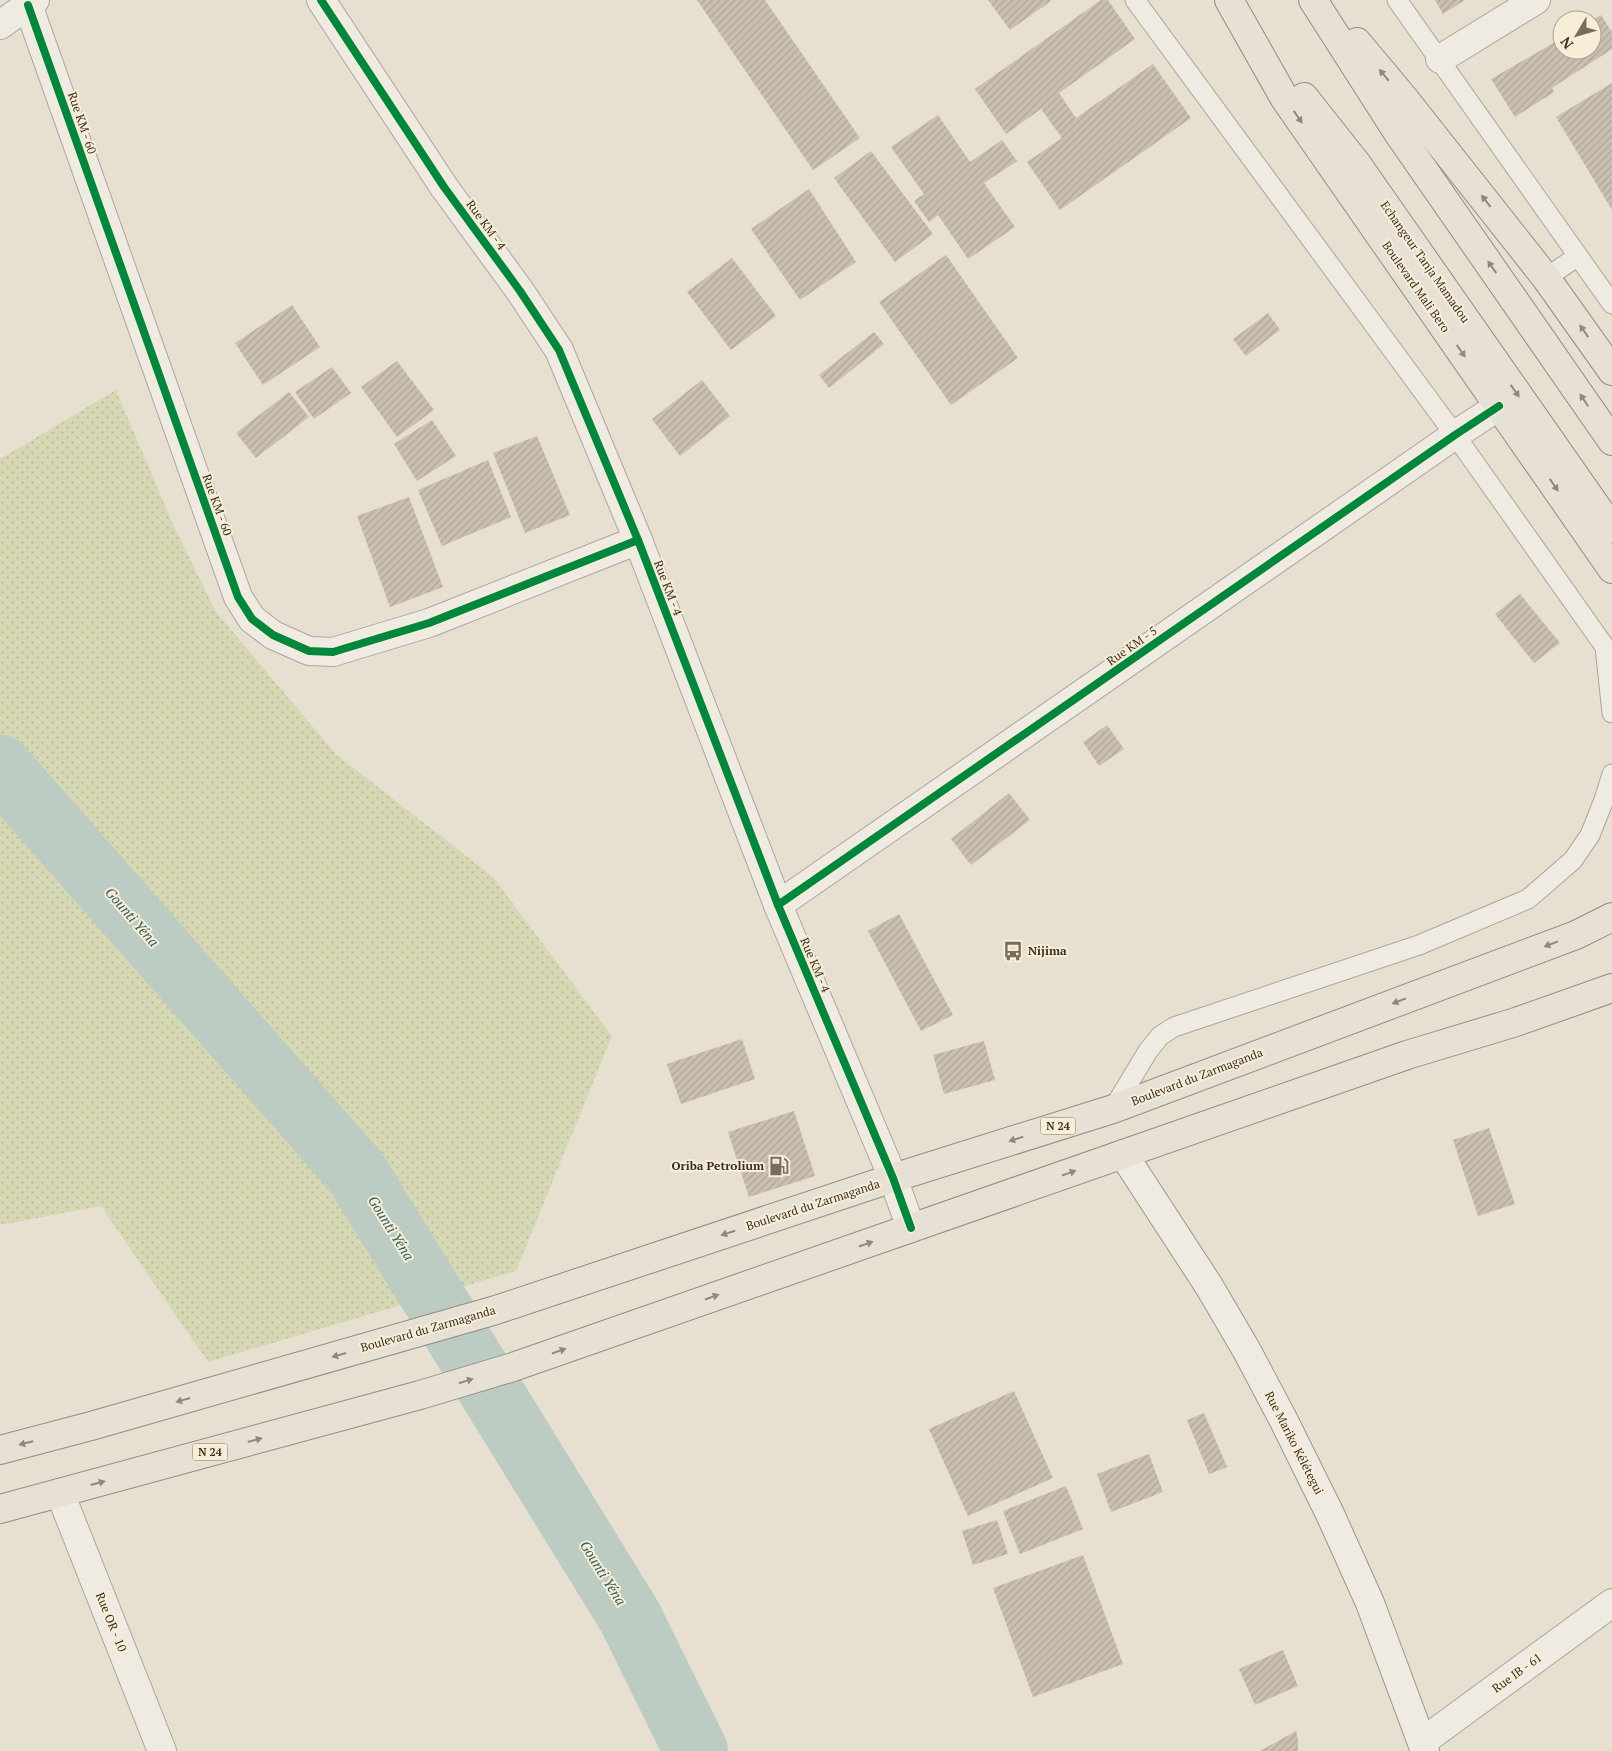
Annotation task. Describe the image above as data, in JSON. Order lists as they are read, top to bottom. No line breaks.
{"streets":{"main road":["Echangeur Tanja Mamadou","Boulevard Mali Bero","Boulevard du Zarmaganda","N 24"],"street":["Rue KM - 60","Rue KM - 4","Rue KM - 5","Rue Mariko Kélétegui","Rue OR - 10","Rue IB - 61"]},"crossings":[["Rue KM - 60","Rue KM - 4"],["Rue KM - 4","Rue KM - 5"],["Rue KM - 4","Boulevard du Zarmaganda"],["Rue KM - 4","N 24"],["Echangeur Tanja Mamadou","Boulevard Mali Bero"],["Boulevard Mali Bero","Rue KM - 5"],["N 24","Rue Mariko Kélétegui"],["N 24","Rue OR - 10"],["Rue Mariko Kélétegui","Rue IB - 61"]],"water":["Gounti Yéna"],"places":{"bus stop":["Nijima"],"fuel station":["Oriba Petrolium"]},"north":"bottom left"}
